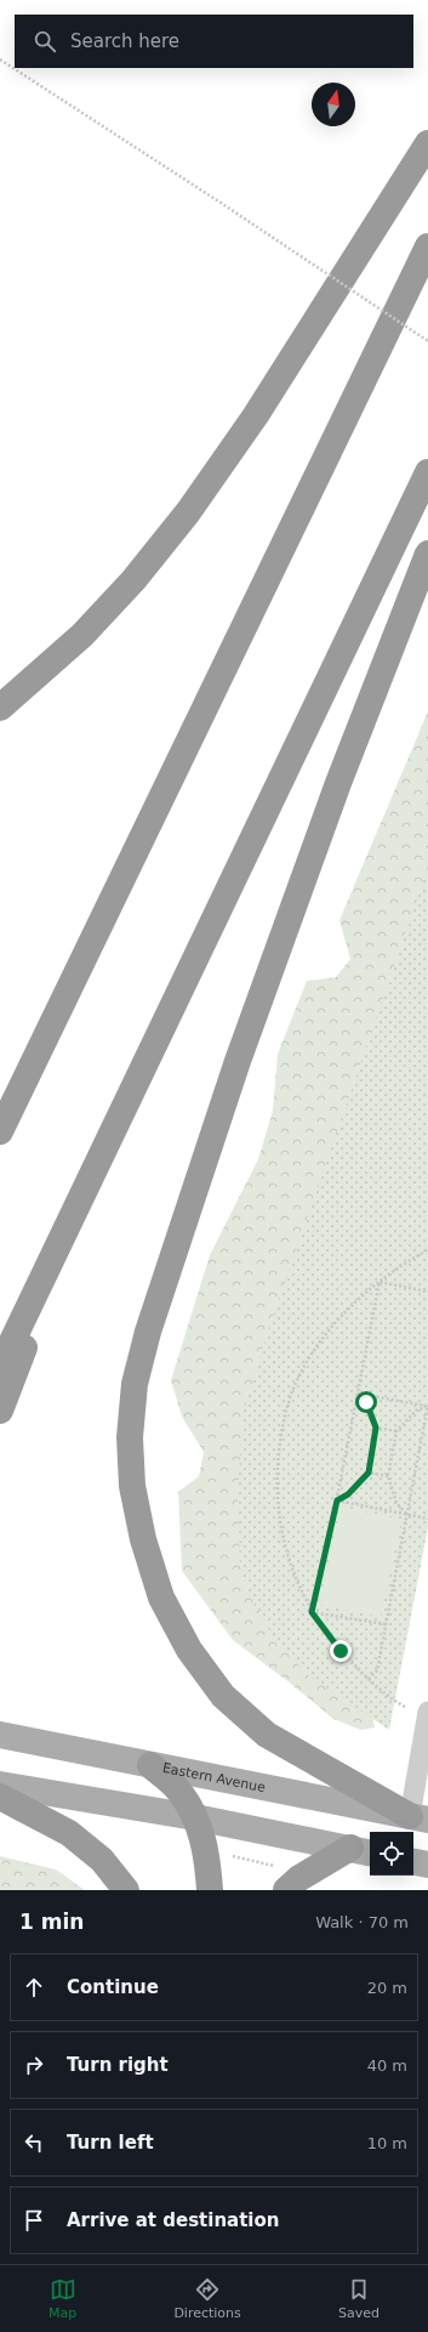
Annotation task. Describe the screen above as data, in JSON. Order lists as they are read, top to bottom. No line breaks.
{"streets":{"main road":["Eastern Avenue"]},"north":"top","page":{"search":"Search here","heading":["1 min","Walk · 70 m"],"list":[["Continue","20 m"],["Turn right","40 m"],["Turn left","10 m"],"Arrive at destination"],"nav":["Map","Directions","Saved"]}}
